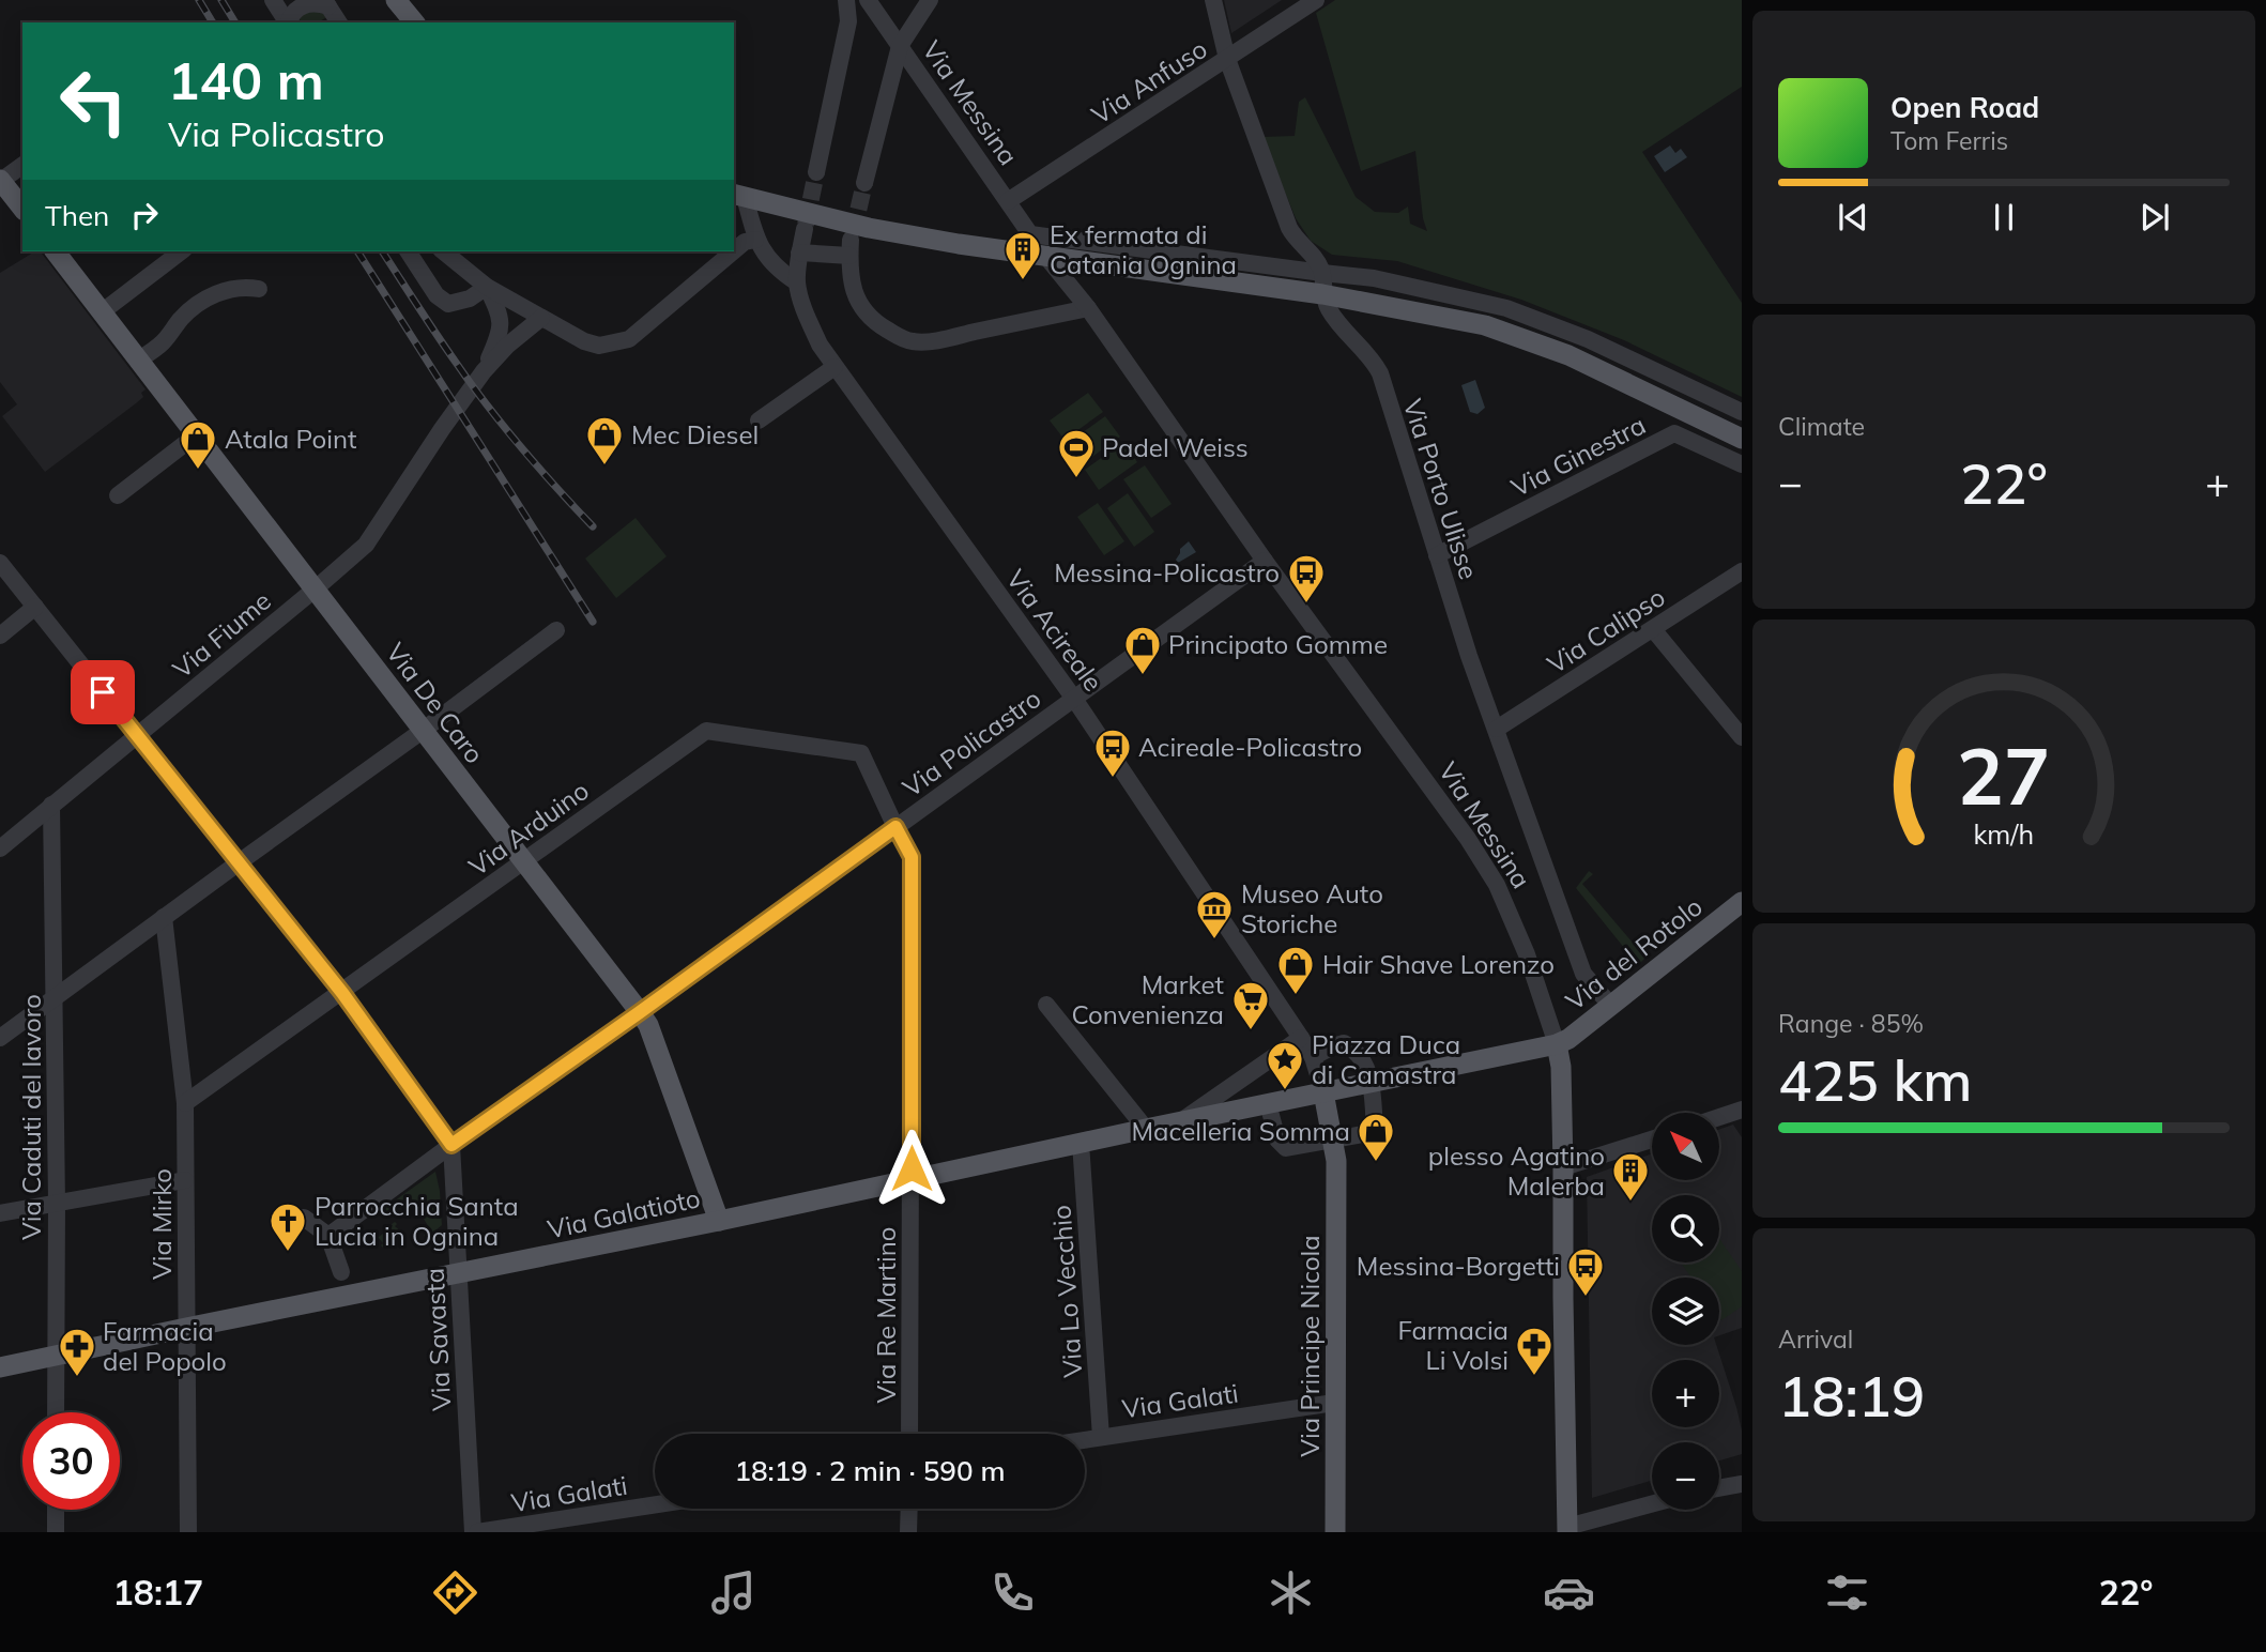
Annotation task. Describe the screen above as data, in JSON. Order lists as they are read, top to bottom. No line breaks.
{"streets":{"main road":["Via Messina","Via De Caro","Via del Rotolo","Via Galatioto","Via Principe Nicola"],"street":["Via Anfuso","Via Ginestra","Via Porto Ulisse","Via Acireale","Via Calipso","Via Fiume","Via Policastro","Via Arduino","Via Caduti del lavoro","Via Mirko","Via Lo Vecchio","Via Re Martino","Via Savasta","Via Galati"]},"crossings":[["Via Anfuso","Via Messina"],["Via Anfuso","Via Porto Ulisse"],["Via Messina","Via Porto Ulisse"],["Via Messina","Via Policastro"],["Via Messina","Via del Rotolo"],["Via Ginestra","Via Porto Ulisse"],["Via Porto Ulisse","Via Calipso"],["Via Porto Ulisse","Via del Rotolo"],["Via Acireale","Via Policastro"],["Via Acireale","Via Galatioto"],["Via Acireale","Via Principe Nicola"],["Via Fiume","Via De Caro"],["Via Fiume","Via Caduti del lavoro"],["Via De Caro","Via Policastro"],["Via De Caro","Via Arduino"],["Via De Caro","Via Galatioto"],["Via Policastro","Via Arduino"],["Via Policastro","Via Re Martino"],["Via Policastro","Via Savasta"],["Via Arduino","Via Mirko"],["Via Arduino","Via Re Martino"],["Via Caduti del lavoro","Via Galatioto"],["Via Galatioto","Via Mirko"],["Via Galatioto","Via Lo Vecchio"],["Via Galatioto","Via Re Martino"],["Via Galatioto","Via Savasta"],["Via Galatioto","Via Principe Nicola"],["Via Lo Vecchio","Via Galati"],["Via Savasta","Via Galati"],["Via Principe Nicola","Via Galati"]],"places":{"building":["Ex fermata di Catania Ognina","plesso Agatino Malerba"],"shop":["Mec Diesel","Atala Point","Principato Gomme","Hair Shave Lorenzo","Macelleria Somma"],"sports":["Padel Weiss"],"bus stop":["Messina-Policastro","Acireale-Policastro","Messina-Borgetti"],"museum":["Museo Auto Storiche"],"supermarket":["Market Convenienza"],"place":["Piazza Duca di Camastra"],"church":["Parrocchia Santa Lucia in Ognina"],"pharmacy":["Farmacia Li Volsi","Farmacia del Popolo"]},"north":"top left","page":{"turn":["140 m","Via Policastro"],"song":["Open Road","Tom Ferris"],"then":"Then","tile":["Climate",["Range · 85%","425 km"],["Arrival","18:19"]],"heat":["−","22°","+"],"map_buttons":["+","−"],"limit":"30","trip":"18:19 · 2 min · 590 m","tabs":["18:17","22°"],"gauge":["27","km/h"]}}
